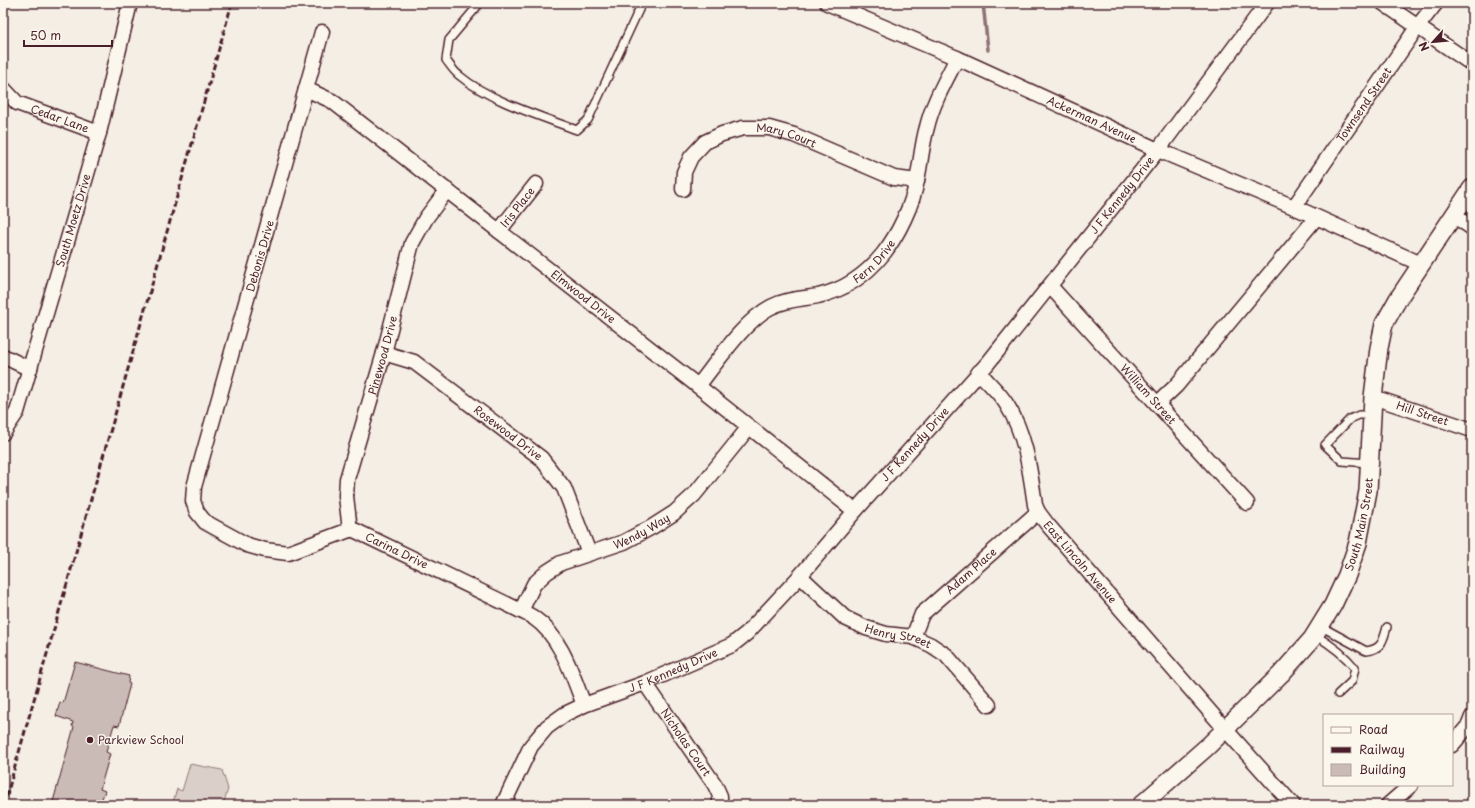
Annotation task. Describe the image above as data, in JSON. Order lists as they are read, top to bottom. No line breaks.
{"streets":{"street":["Townsend Street","Cedar Lane","Ackerman Avenue","Mary Court","J F Kennedy Drive","Iris Place","South Moetz Drive","Debonis Drive","Fern Drive","Elmwood Drive","Pinewood Drive","William Street","Hill Street","Rosewood Drive","South Main Street","Wendy Way","Carina Drive","East Lincoln Avenue","Adam Place","Henry Street","Nicholas Court"]},"crossings":[["Townsend Street","Ackerman Avenue"],["Cedar Lane","South Moetz Drive"],["Ackerman Avenue","J F Kennedy Drive"],["Ackerman Avenue","Fern Drive"],["Ackerman Avenue","South Main Street"],["Mary Court","Fern Drive"],["J F Kennedy Drive","Elmwood Drive"],["J F Kennedy Drive","William Street"],["J F Kennedy Drive","Carina Drive"],["J F Kennedy Drive","East Lincoln Avenue"],["J F Kennedy Drive","Henry Street"],["J F Kennedy Drive","Nicholas Court"],["Iris Place","Elmwood Drive"],["Debonis Drive","Elmwood Drive"],["Debonis Drive","Pinewood Drive"],["Debonis Drive","Carina Drive"],["Fern Drive","Elmwood Drive"],["Elmwood Drive","Pinewood Drive"],["Elmwood Drive","Wendy Way"],["Pinewood Drive","Rosewood Drive"],["Pinewood Drive","Carina Drive"],["Hill Street","South Main Street"],["Rosewood Drive","Wendy Way"],["South Main Street","East Lincoln Avenue"],["Wendy Way","Carina Drive"],["East Lincoln Avenue","Adam Place"],["Adam Place","Henry Street"]],"places":["Parkview School"],"legend":["Road","Railway","Building"],"scale_bar":"50 m","north":"bottom left"}
